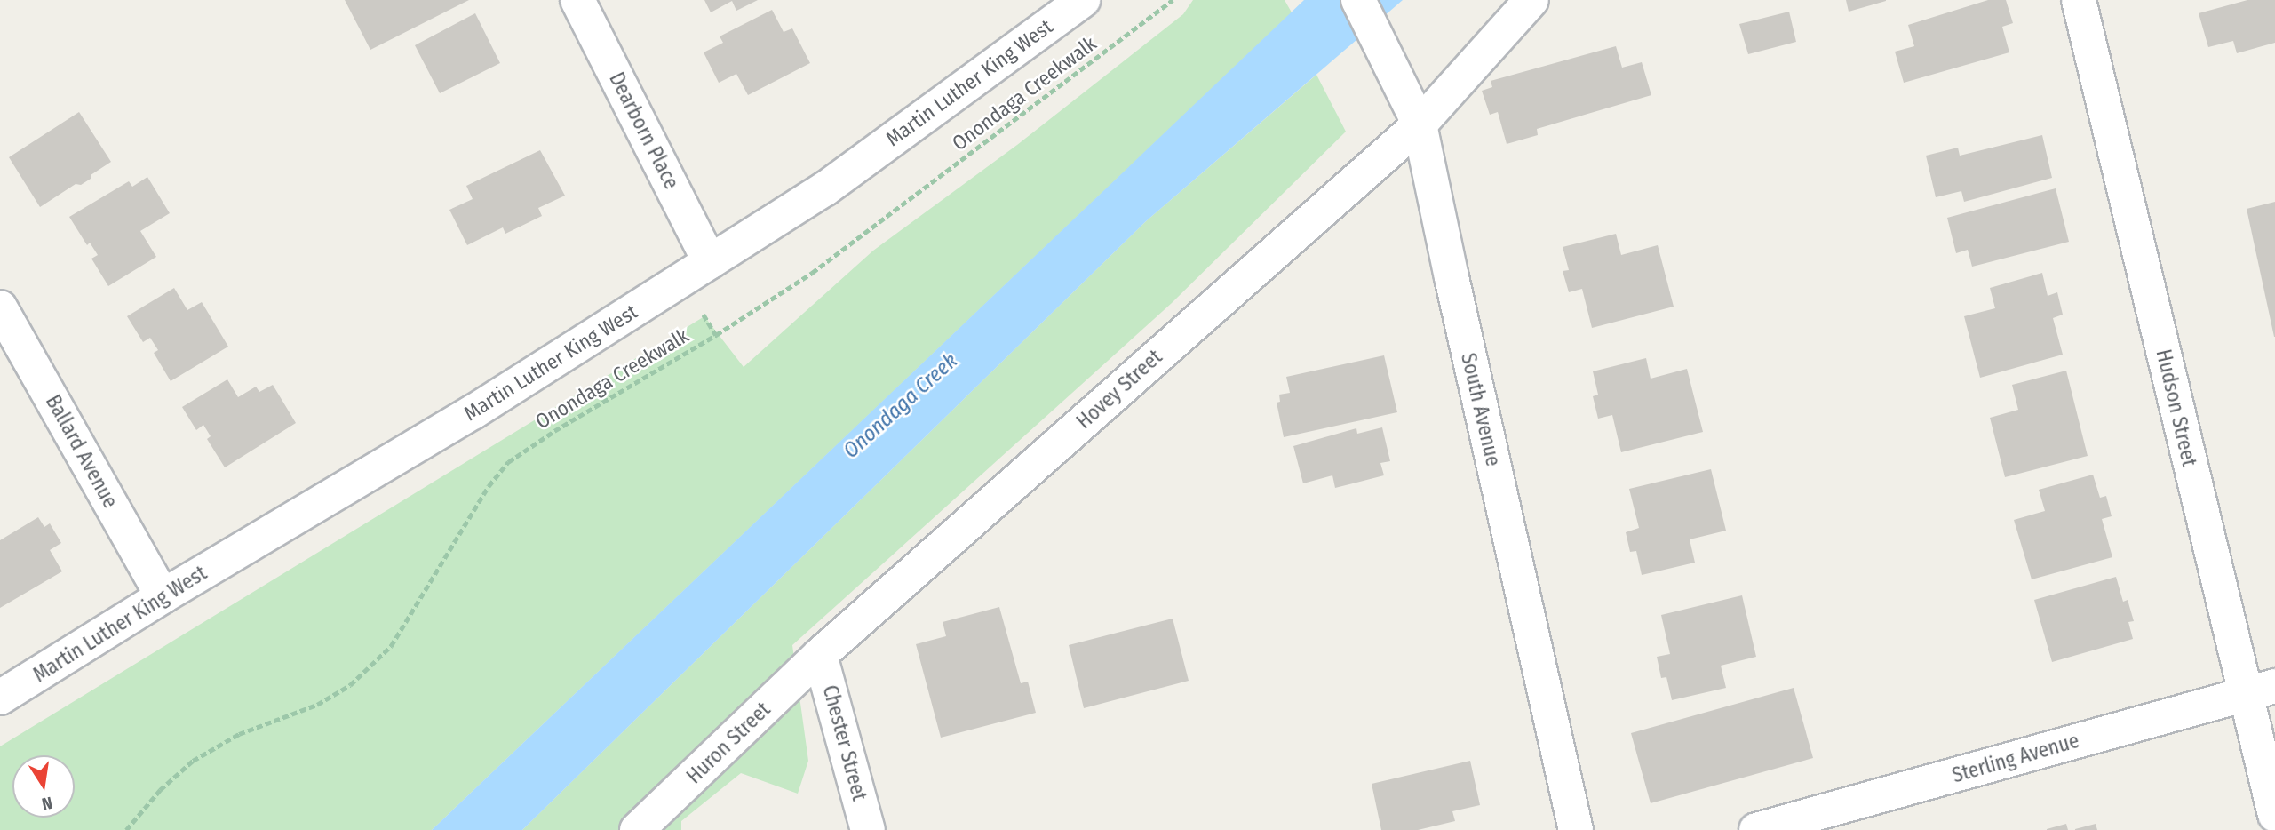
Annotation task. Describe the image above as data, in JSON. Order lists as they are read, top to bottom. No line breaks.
{"streets":{"street":["Martin Luther King West","Dearborn Place","Hovey Street","Hudson Street","South Avenue","Ballard Avenue","Huron Street","Chester Street","Sterling Avenue"],"path":["Onondaga Creekwalk"]},"crossings":[["Martin Luther King West","Dearborn Place"],["Martin Luther King West","Ballard Avenue"],["Hovey Street","South Avenue"],["Hovey Street","Huron Street"],["Hovey Street","Chester Street"],["Hudson Street","Sterling Avenue"],["Huron Street","Chester Street"]],"water":["Onondaga Creek"],"north":"bottom"}
